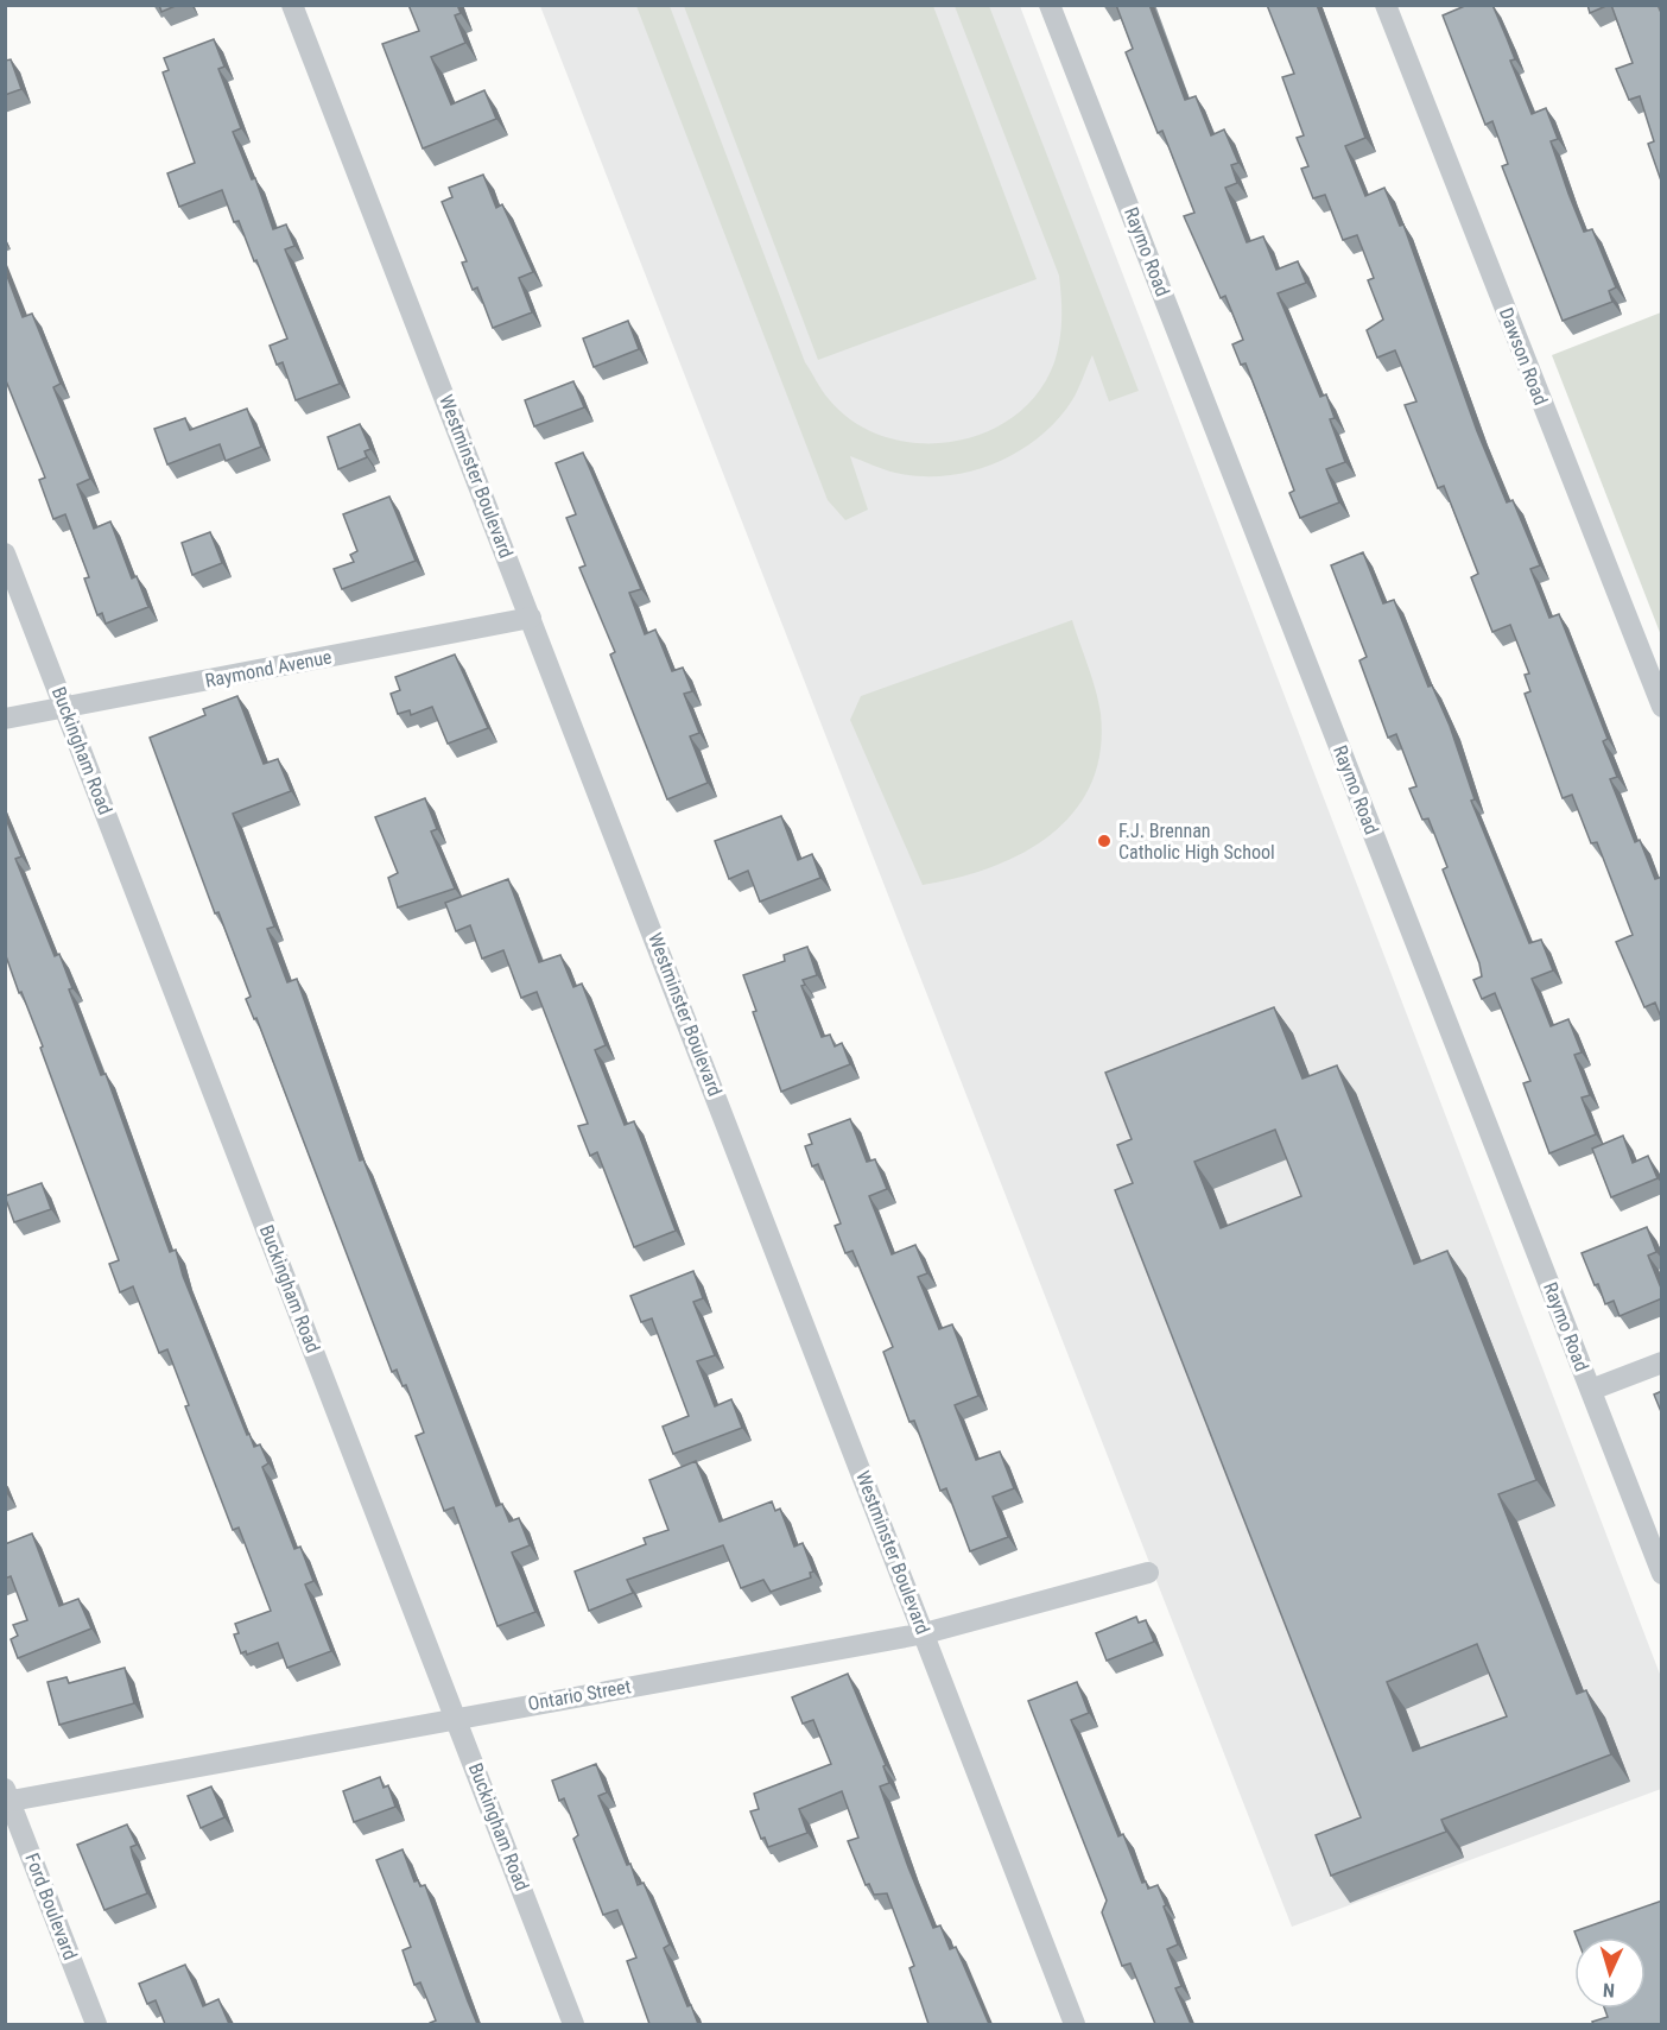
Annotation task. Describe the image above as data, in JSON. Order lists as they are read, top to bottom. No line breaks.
{"streets":{"street":["Raymo Road","Dawson Road","Westminster Boulevard","Raymond Avenue","Buckingham Road","Ontario Street","Ford Boulevard"]},"crossings":[["Westminster Boulevard","Raymond Avenue"],["Westminster Boulevard","Ontario Street"],["Raymond Avenue","Buckingham Road"],["Buckingham Road","Ontario Street"],["Ontario Street","Ford Boulevard"]],"places":["F.J. Brennan Catholic High School"],"north":"bottom"}
